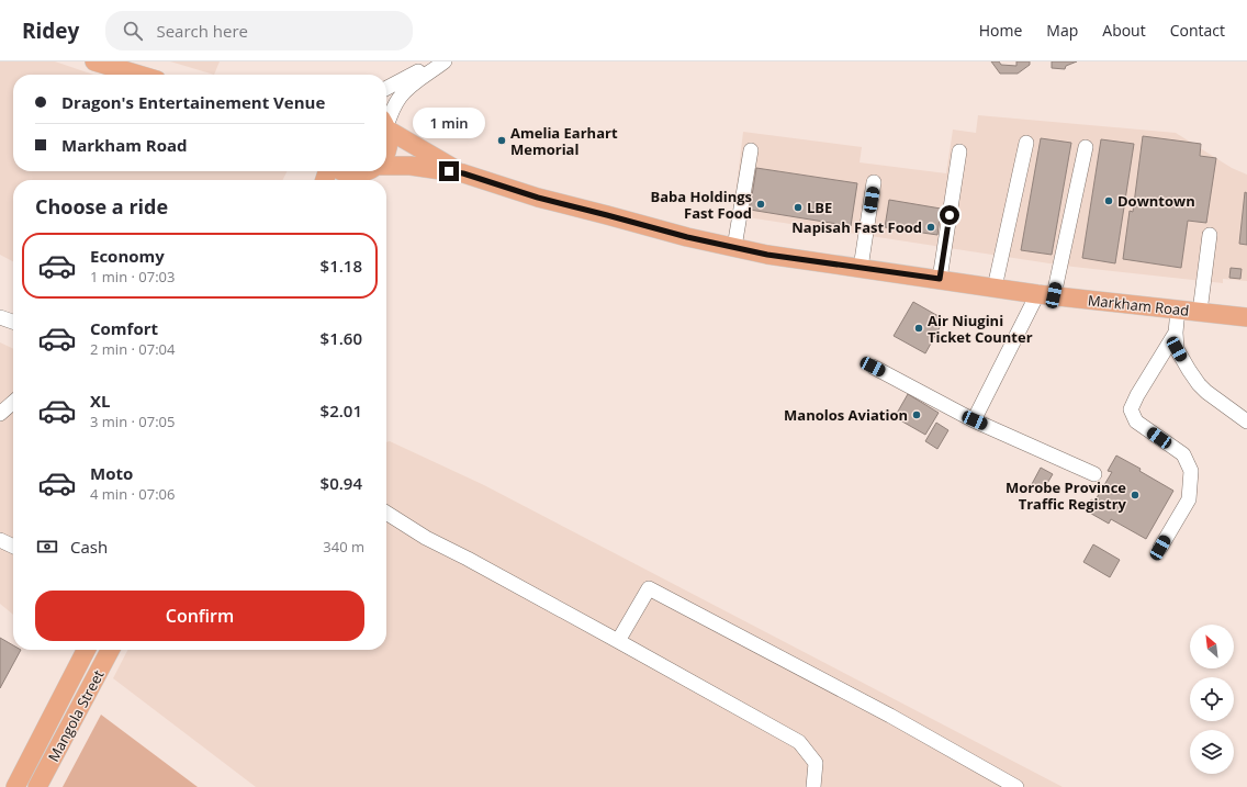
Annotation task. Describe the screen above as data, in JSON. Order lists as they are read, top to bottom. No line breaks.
{"streets":{"main road":["Markham Road","Mangola Street"]},"places":["Amelia Earhart Memorial","Downtown","Baba Holdings Fast Food","LBE","Napisah Fast Food","Air Niugini Ticket Counter","Manolos Aviation","Morobe Province Traffic Registry"],"north":"top left","page":{"header":"Ridey","search":"Search here","nav":["Home","Map","About","Contact"],"banner":["Dragon's Entertainement Venue","Markham Road"],"bubble":"1 min","heading":"Choose a ride","list":[{"name":"Economy","note":"1 min · 07:03","value":"$1.18"},{"name":"Comfort","note":"2 min · 07:04","value":"$1.60"},{"name":"XL","note":"3 min · 07:05","value":"$2.01"},{"name":"Moto","note":"4 min · 07:06","value":"$0.94"}],"pay":["Cash","340 m"],"buttons":"Confirm"}}
